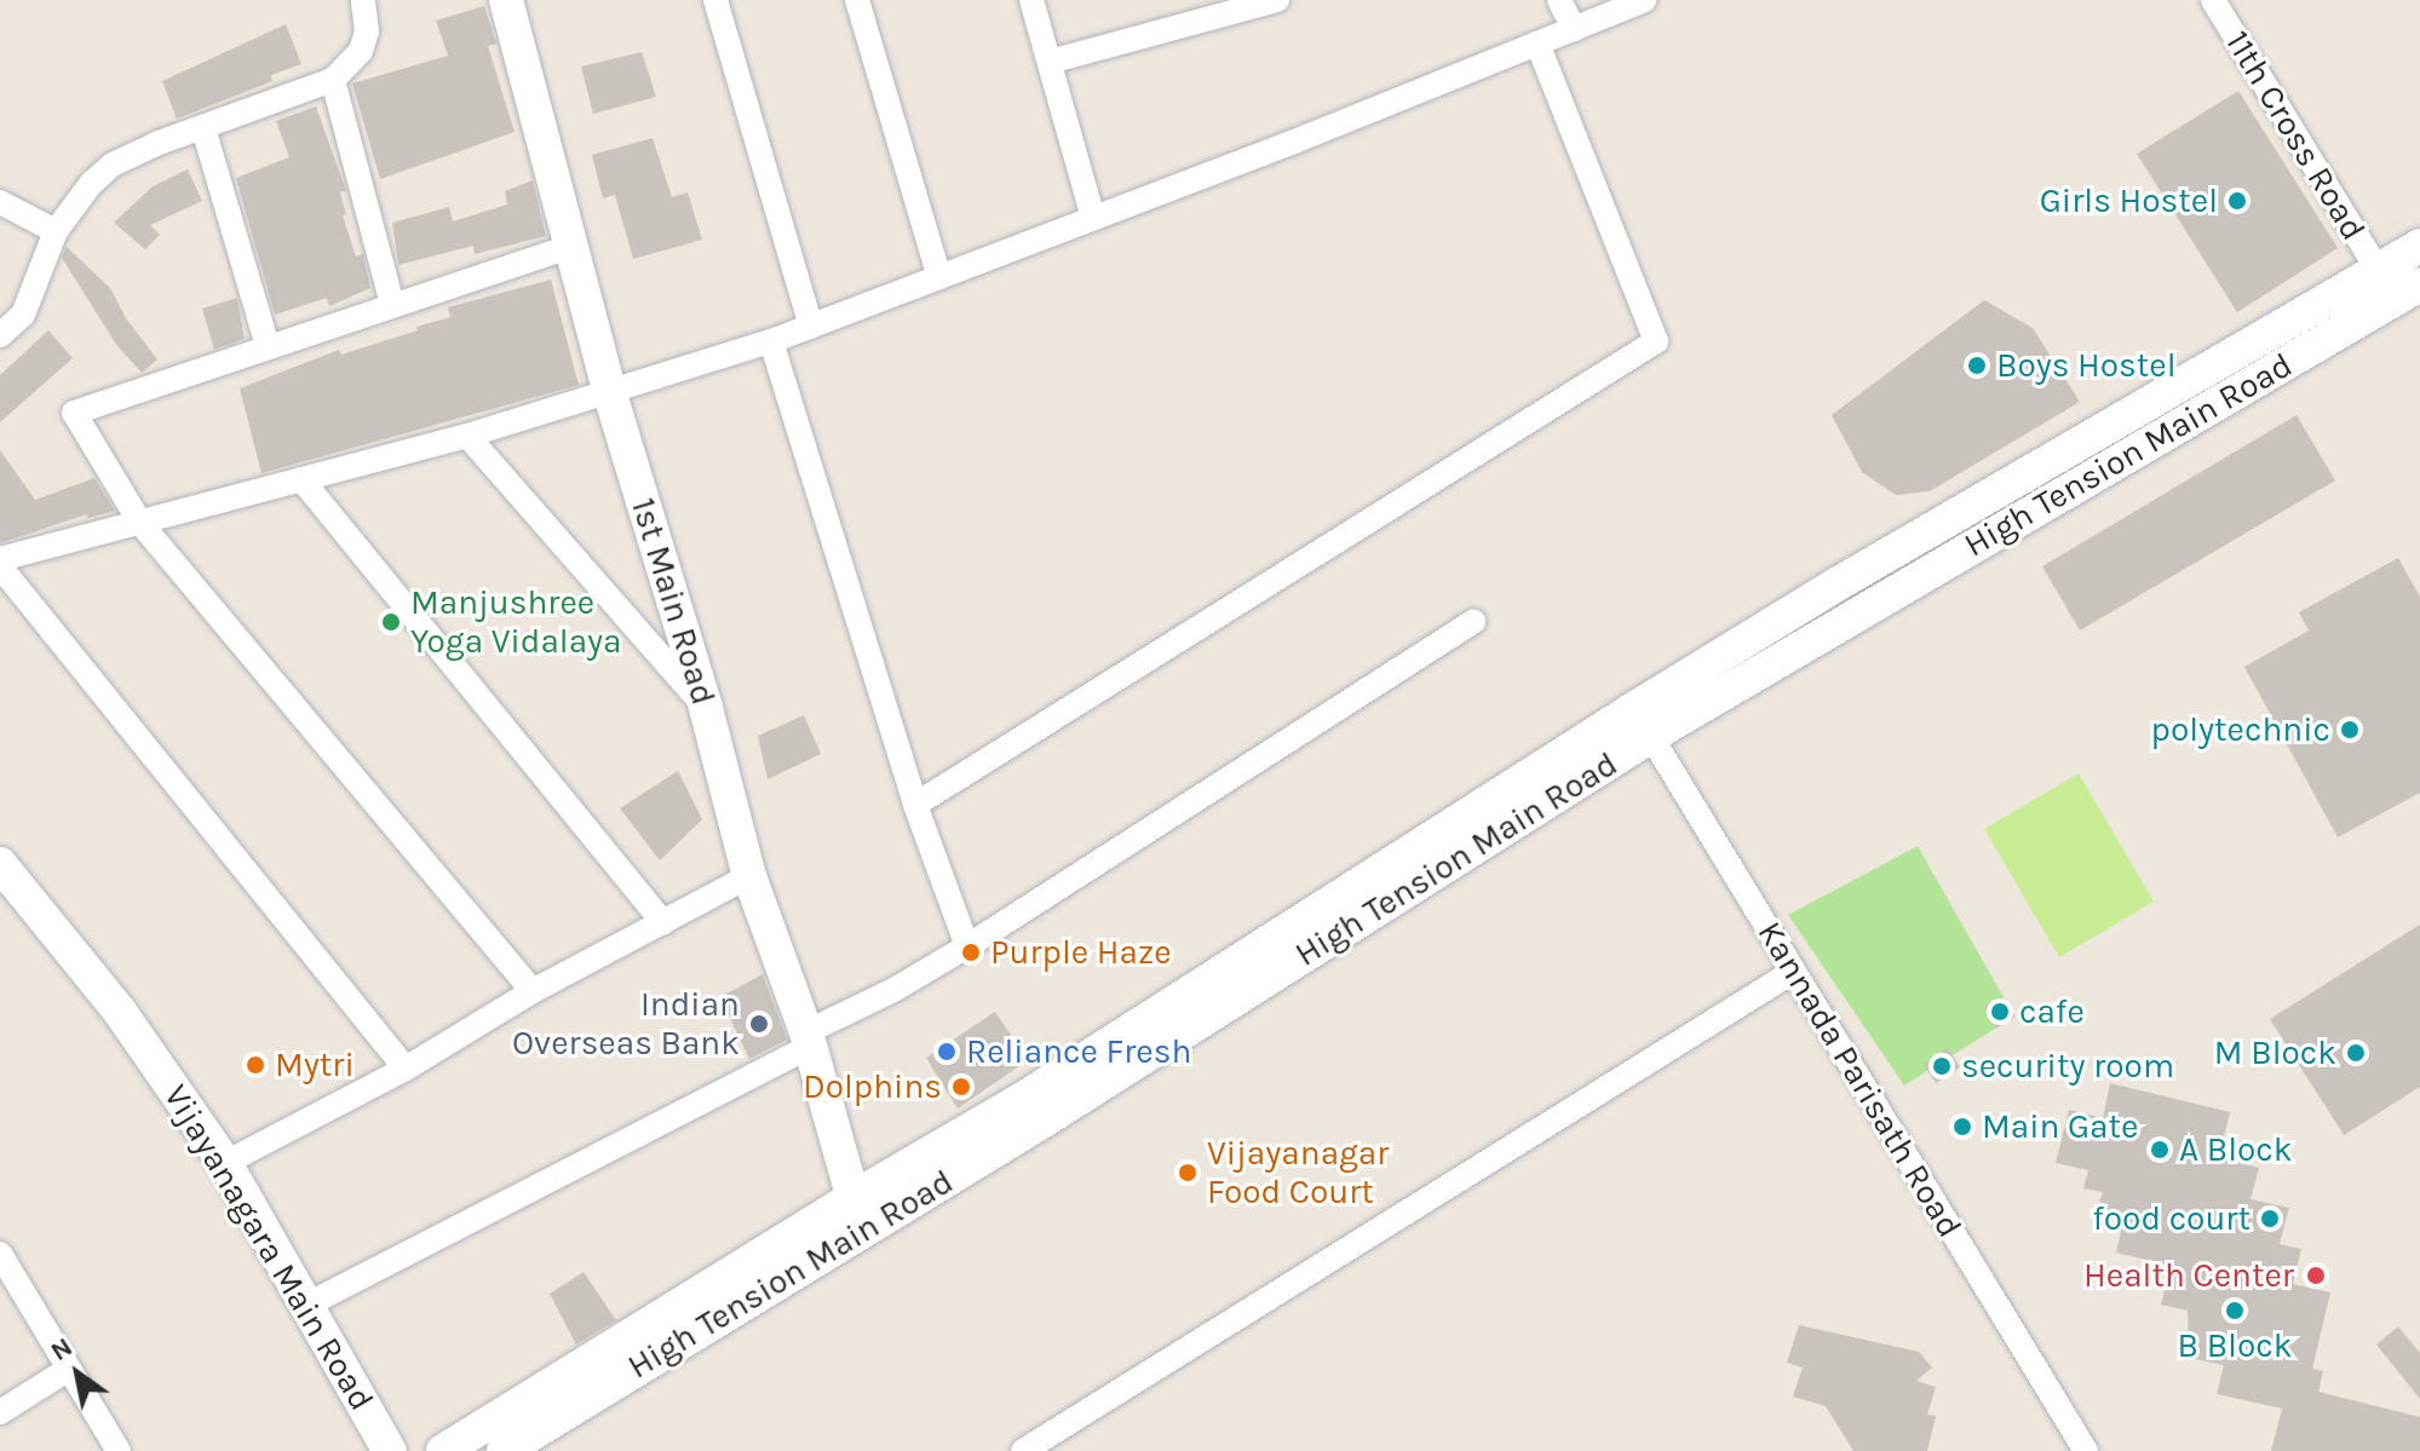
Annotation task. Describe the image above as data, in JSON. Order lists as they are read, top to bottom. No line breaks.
{"streets":{"main road":["High Tension Main Road","1st Main Road","Vijayanagara Main Road"],"street":["11th Cross Road","Kannada Parisath Road"]},"crossings":[["High Tension Main Road","1st Main Road"],["High Tension Main Road","Kannada Parisath Road"]],"places":["Girls Hostel","Boys Hostel","Manjushree Yoga Vidalaya","polytechnic","Purple Haze","cafe","Indian Overseas Bank","Reliance Fresh","M Block","Mytri","security room","Dolphins","Main Gate","A Block","Vijayanagar Food Court","food court","Health Center","B Block"],"north":"top left"}
